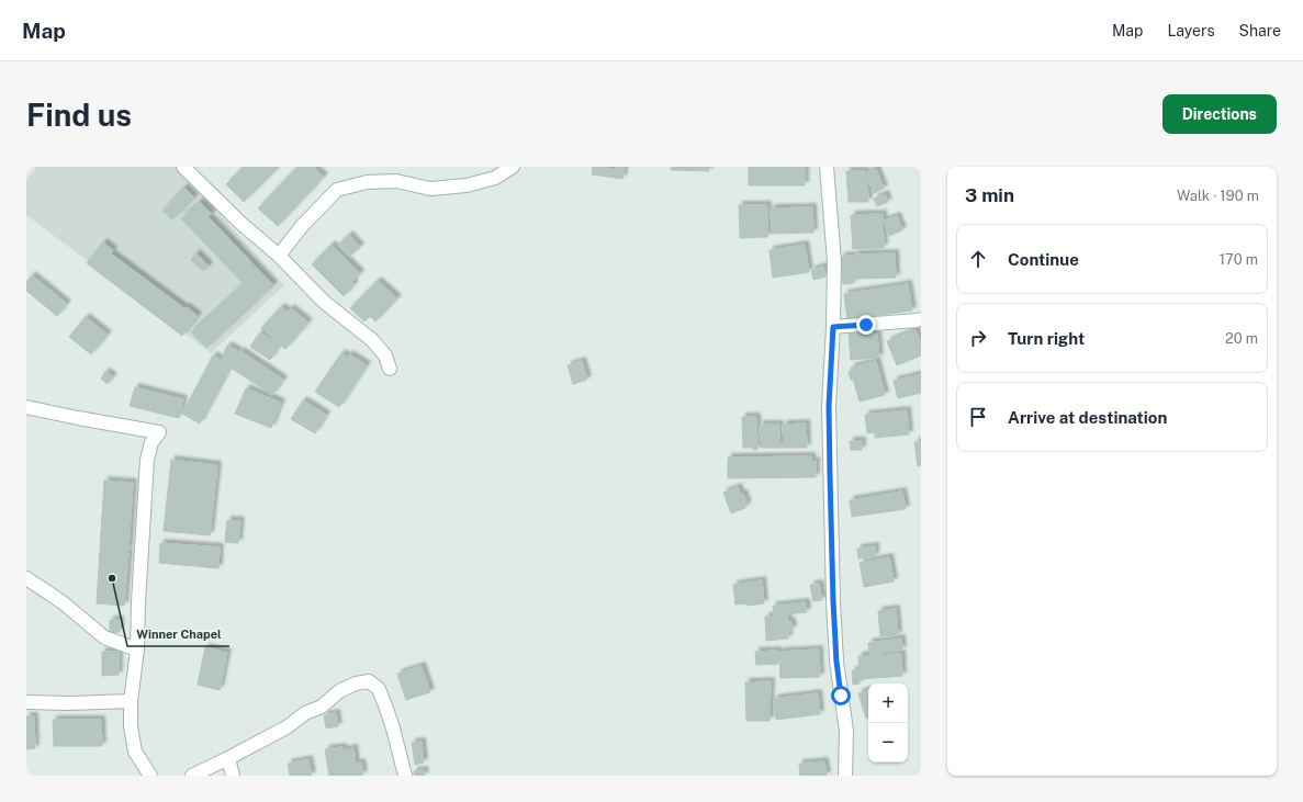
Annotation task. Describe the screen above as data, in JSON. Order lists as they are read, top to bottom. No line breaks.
{"places":["Winner Chapel"],"page":{"header":"Map","nav":["Map","Layers","Share"],"buttons":"Directions","title":"Find us","heading":["3 min","Walk · 190 m"],"list":[["Continue","170 m"],["Turn right","20 m"],"Arrive at destination"],"map_buttons":["+","−"]}}
